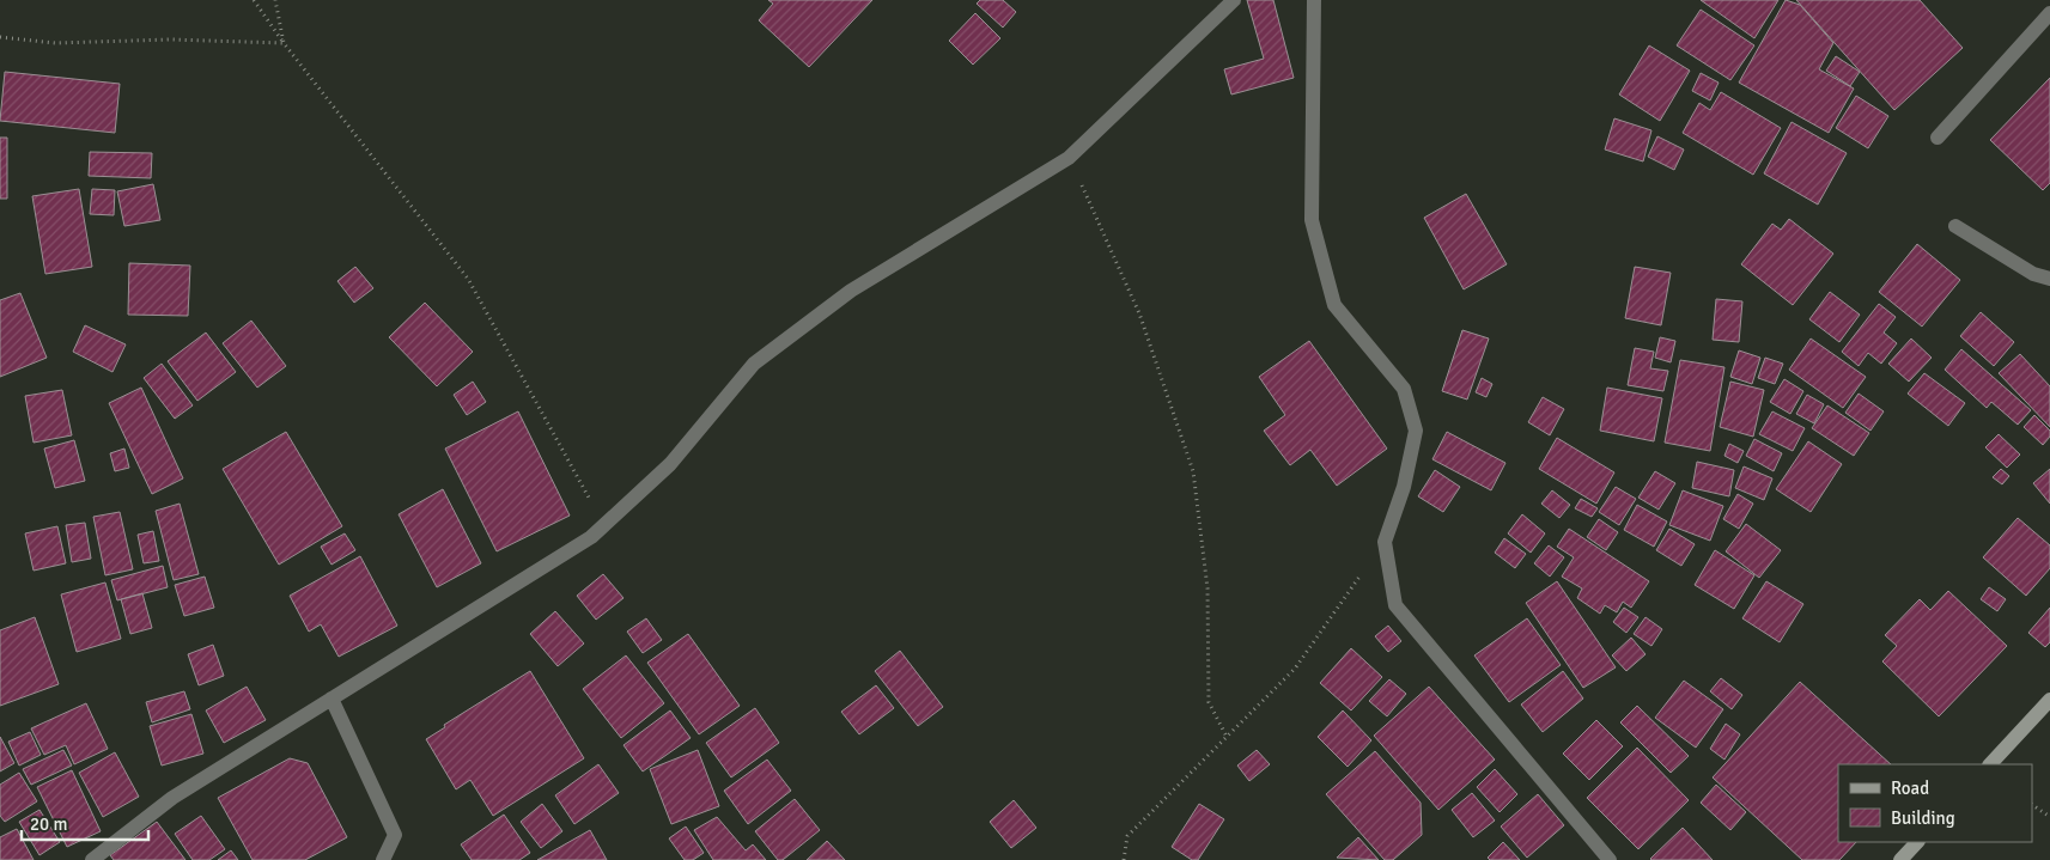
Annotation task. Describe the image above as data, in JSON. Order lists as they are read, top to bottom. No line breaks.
{"legend":["Road","Building"],"scale_bar":"20 m"}
